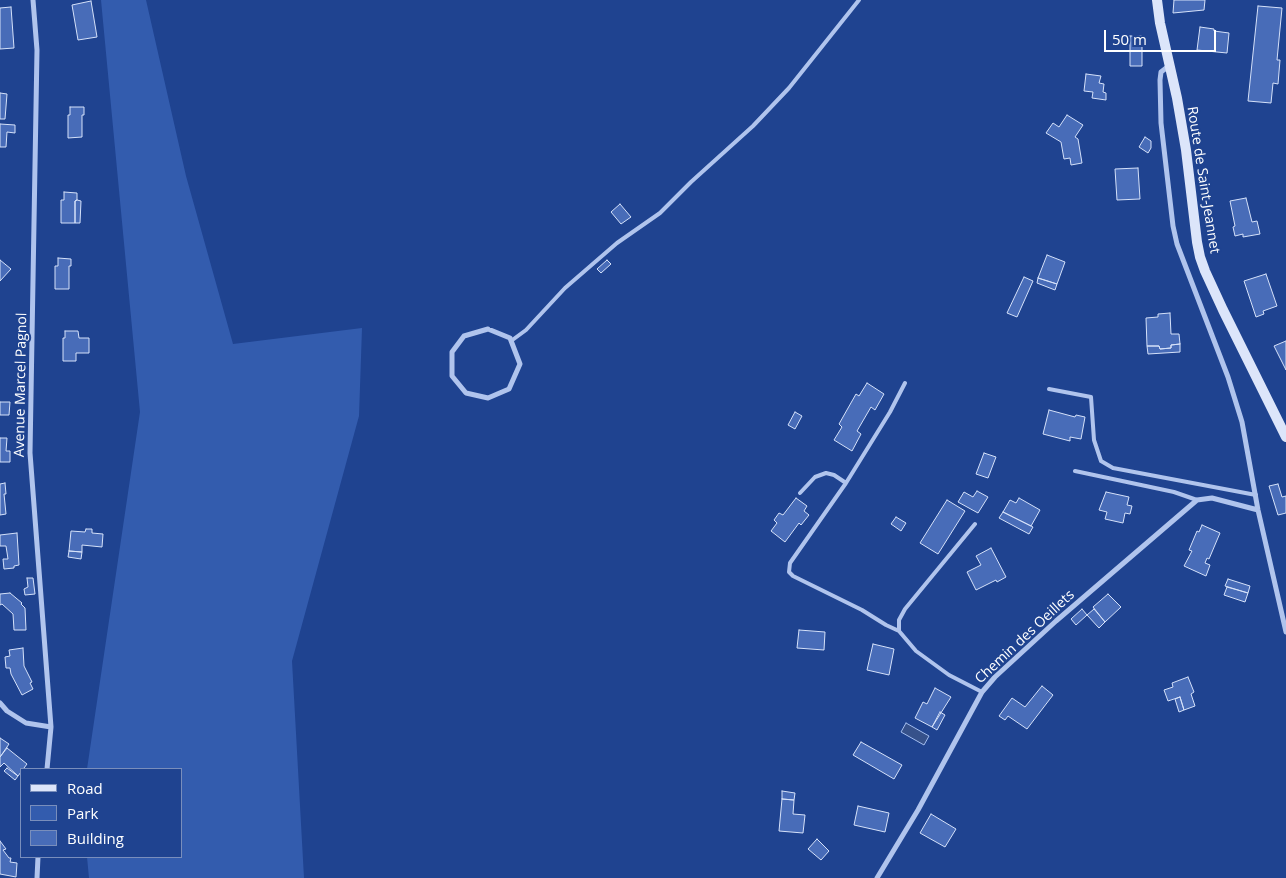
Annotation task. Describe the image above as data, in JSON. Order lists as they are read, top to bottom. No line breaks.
{"streets":{"main road":["Route de Saint-Jeannet"],"street":["Avenue Marcel Pagnol","Chemin des Oeillets"]},"legend":["Road","Park","Building"],"scale_bar":"50 m"}
